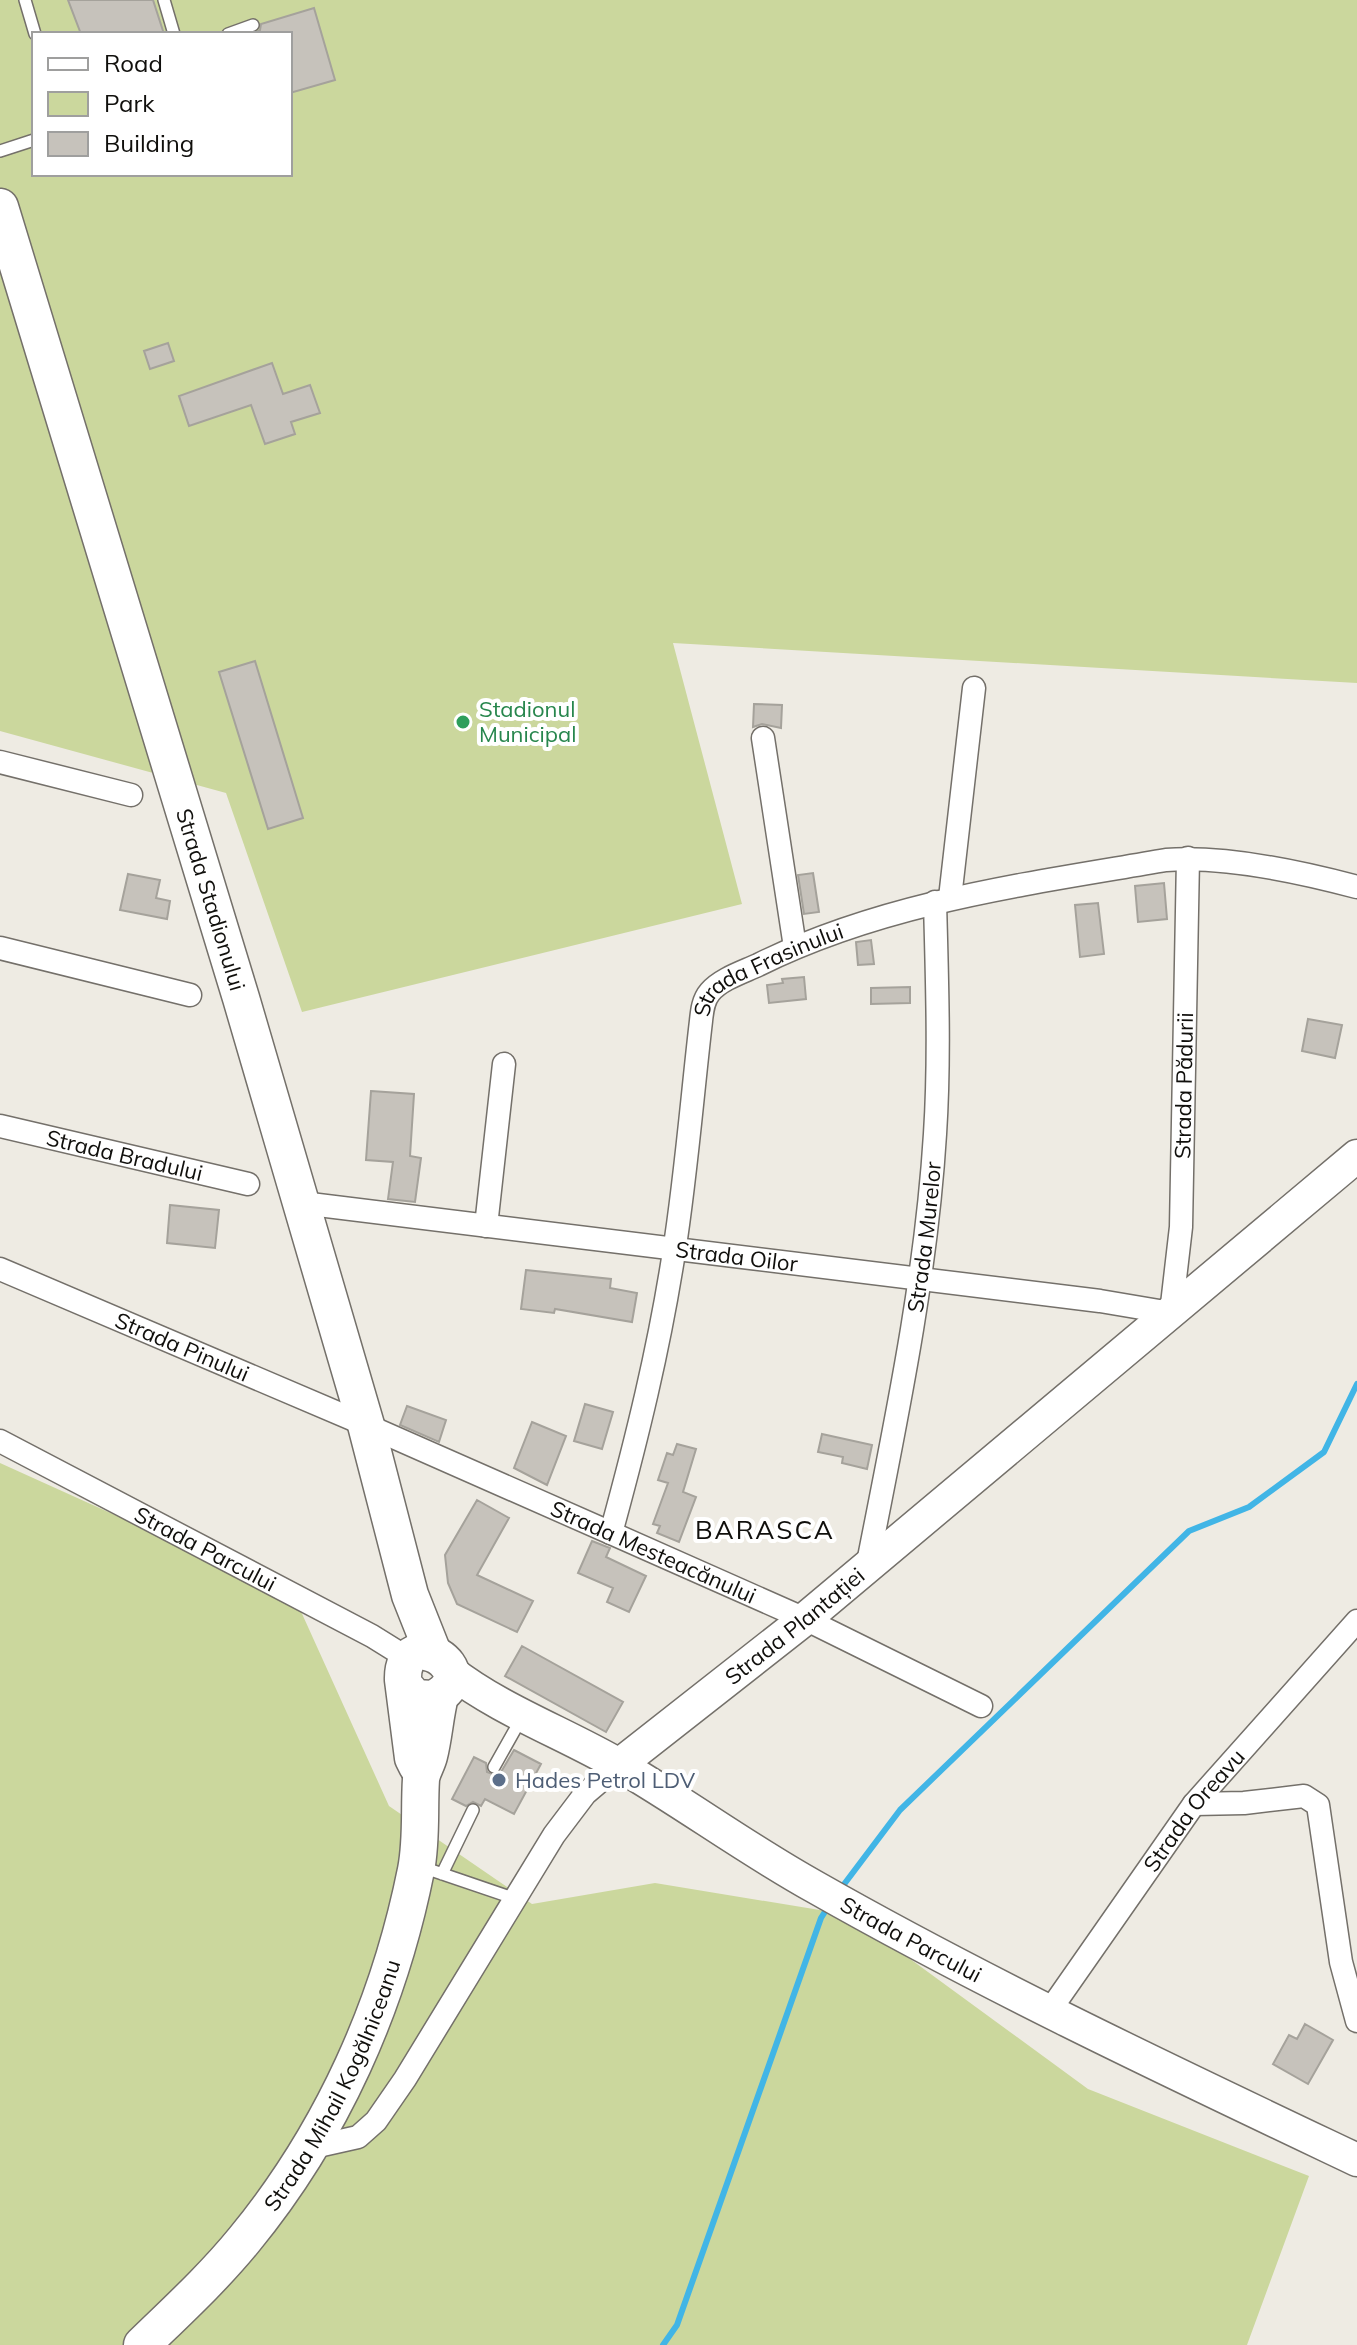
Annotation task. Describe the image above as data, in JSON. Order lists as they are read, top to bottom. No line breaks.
{"streets":{"main road":["Strada Stadionului","Strada Parcului","Strada Plantației","Strada Mihail Kogălniceanu"],"street":["Strada Frasinului","Strada Pădurii","Strada Bradului","Strada Murelor","Strada Oilor","Strada Pinului","Strada Mesteacănului","Strada Oreavu"]},"crossings":[["Strada Stadionului","Strada Oilor"],["Strada Stadionului","Strada Pinului"],["Strada Stadionului","Strada Parcului"],["Strada Stadionului","Strada Mesteacănului"],["Strada Stadionului","Strada Mihail Kogălniceanu"],["Strada Frasinului","Strada Pădurii"],["Strada Frasinului","Strada Murelor"],["Strada Frasinului","Strada Oilor"],["Strada Frasinului","Strada Mesteacănului"],["Strada Pădurii","Strada Oilor"],["Strada Pădurii","Strada Plantației"],["Strada Murelor","Strada Oilor"],["Strada Murelor","Strada Plantației"],["Strada Oilor","Strada Plantației"],["Strada Pinului","Strada Mesteacănului"],["Strada Parcului","Strada Plantației"],["Strada Parcului","Strada Oreavu"],["Strada Parcului","Strada Mihail Kogălniceanu"],["Strada Mesteacănului","Strada Plantației"],["Strada Plantației","Strada Mihail Kogălniceanu"]],"districts":["BARASCA"],"places":["Stadionul Municipal","Hades Petrol LDV"],"legend":["Road","Park","Building"]}
